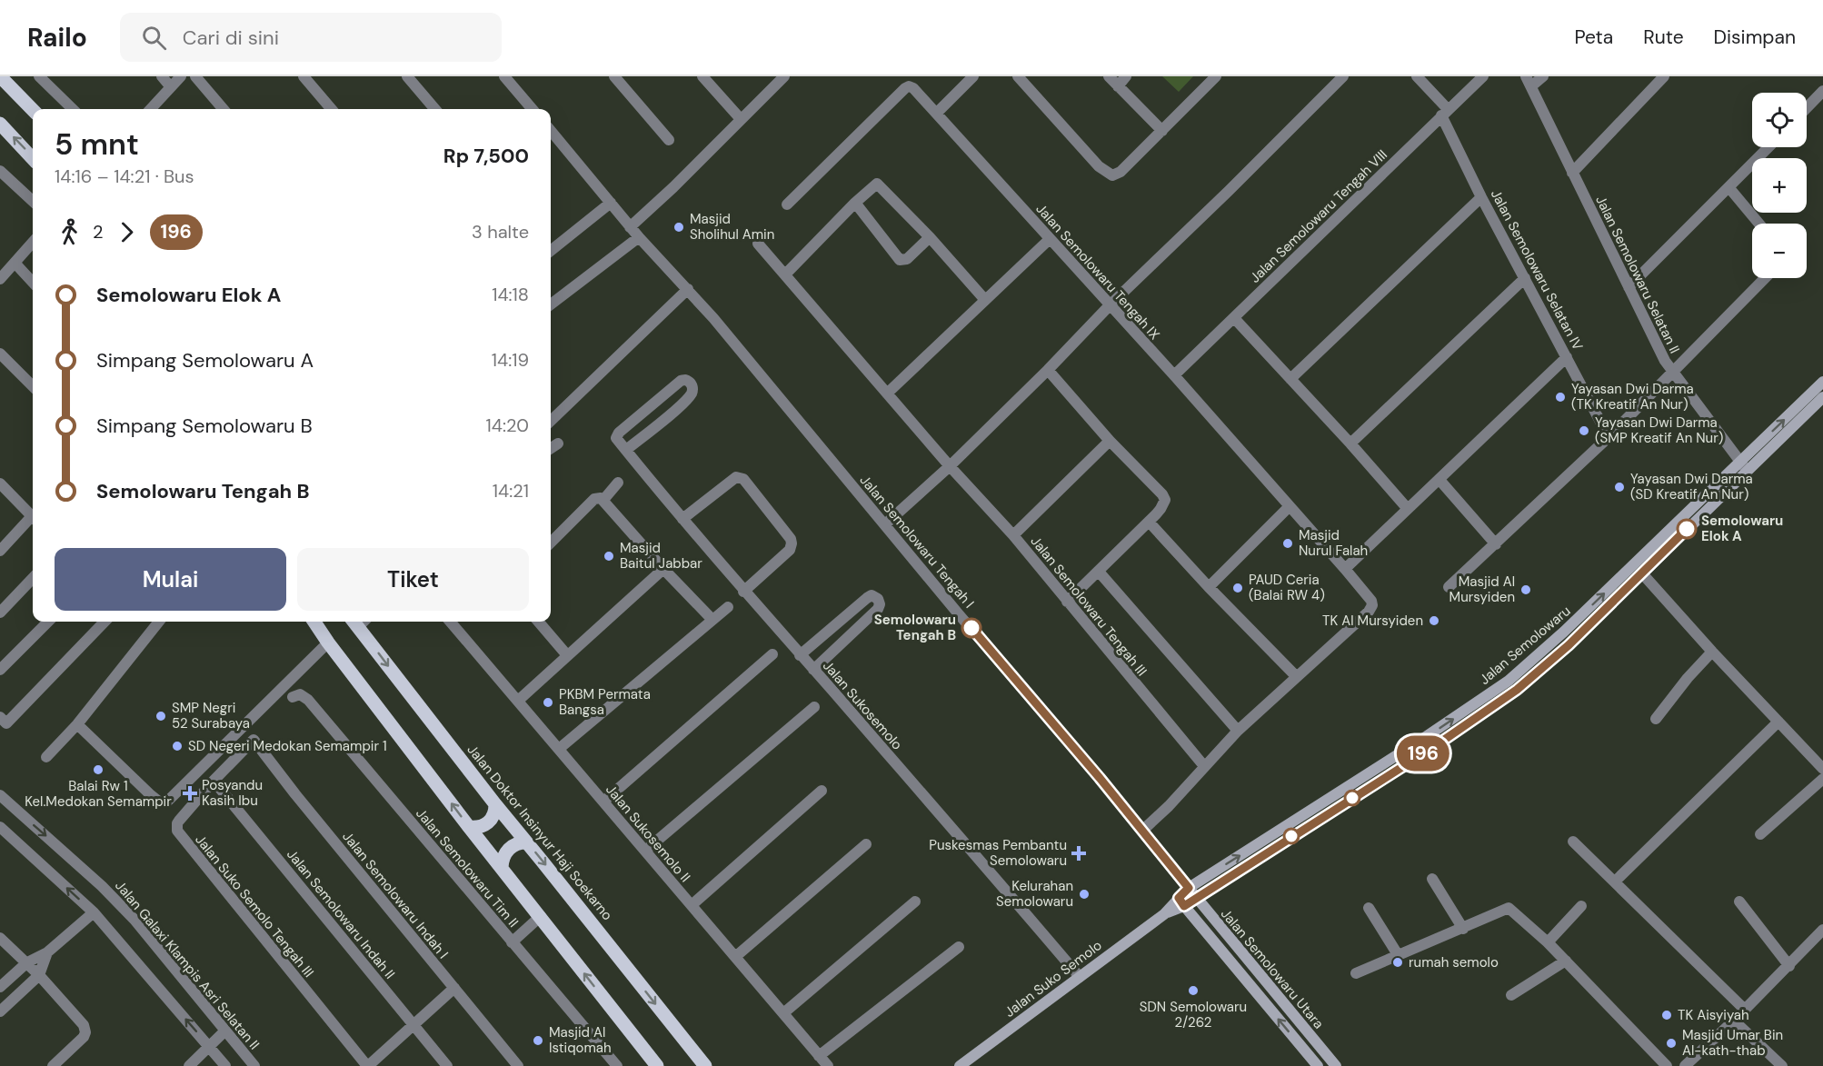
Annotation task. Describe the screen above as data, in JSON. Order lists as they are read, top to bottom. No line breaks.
{"streets":{"main road":["Jalan Semolowaru","Jalan Doktor Insinyur Haji Soekarno","Jalan Semolowaru Utara","Jalan Suko Semolo"],"street":["Jalan Semolowaru Tengah VIII","Jalan Semolowaru Selatan IV","Jalan Semolowaru Tengah IX","Jalan Semolowaru Selatan II","Jalan Semolowaru Tengah I","Jalan Semolowaru Tengah III","Jalan Sukosemolo","Jalan Sukosemolo II","Jalan Semolowaru Tim II","Jalan Semolowaru Indah I","Jalan Suko Semolo Tengah III","Jalan Semolowaru Indah II","Jalan Galaxi Klampis Asri Selatan II"]},"crossings":[["Jalan Semolowaru Tengah VIII","Jalan Semolowaru Selatan IV"],["Jalan Semolowaru Tengah VIII","Jalan Semolowaru Tengah IX"],["Jalan Semolowaru Selatan II","Jalan Semolowaru"],["Jalan Semolowaru Tengah I","Jalan Semolowaru"],["Jalan Semolowaru Tengah I","Jalan Semolowaru Utara"],["Jalan Semolowaru","Jalan Semolowaru Utara"],["Jalan Semolowaru","Jalan Suko Semolo"],["Jalan Sukosemolo","Jalan Suko Semolo"],["Jalan Semolowaru Indah I","Jalan Suko Semolo Tengah III"],["Jalan Suko Semolo Tengah III","Jalan Semolowaru Indah II"],["Jalan Semolowaru Utara","Jalan Suko Semolo"]],"places":{"other":["Masjid Sholihul Amin","Yayasan Dwi Darma (TK Kreatif An Nur)","Yayasan Dwi Darma (SMP Kreatif An Nur)","Yayasan Dwi Darma (SD Kreatif An Nur)","Semolowaru Elok A","Masjid Nurul Falah","Masjid Baitul Jabbar","PAUD Ceria (Balai RW 4)","Masjid Al Mursyiden","TK Al Mursyiden","Semolowaru Tengah B","PKBM Permata Bangsa","SMP Negri 52 Surabaya","SD Negeri Medokan Semampir 1","Balai Rw 1 Kel.Medokan Semampir","Kelurahan Semolowaru","rumah semolo","SDN Semolowaru 2/262","TK Aisyiyah","Masjid Al Istiqomah","Masjid Umar Bin Al-kath-thab"],"health":["Posyandu Kasih Ibu","Puskesmas Pembantu Semolowaru"]},"lines":["bus line 196"],"page":{"header":"Railo","search":"Cari di sini","nav":["Peta","Rute","Disimpan"],"on_map":"196","map_buttons":["+","−"],"heading":["5 mnt","14:16 – 14:21 · Bus","Rp 7,500"],"legs":["2","196","3 halte"],"list":[{"name":"Semolowaru Elok A","value":"14:18"},{"name":"Simpang Semolowaru A","value":"14:19"},{"name":"Simpang Semolowaru B","value":"14:20"},{"name":"Semolowaru Tengah B","value":"14:21"}],"buttons":["Mulai","Tiket"]}}
